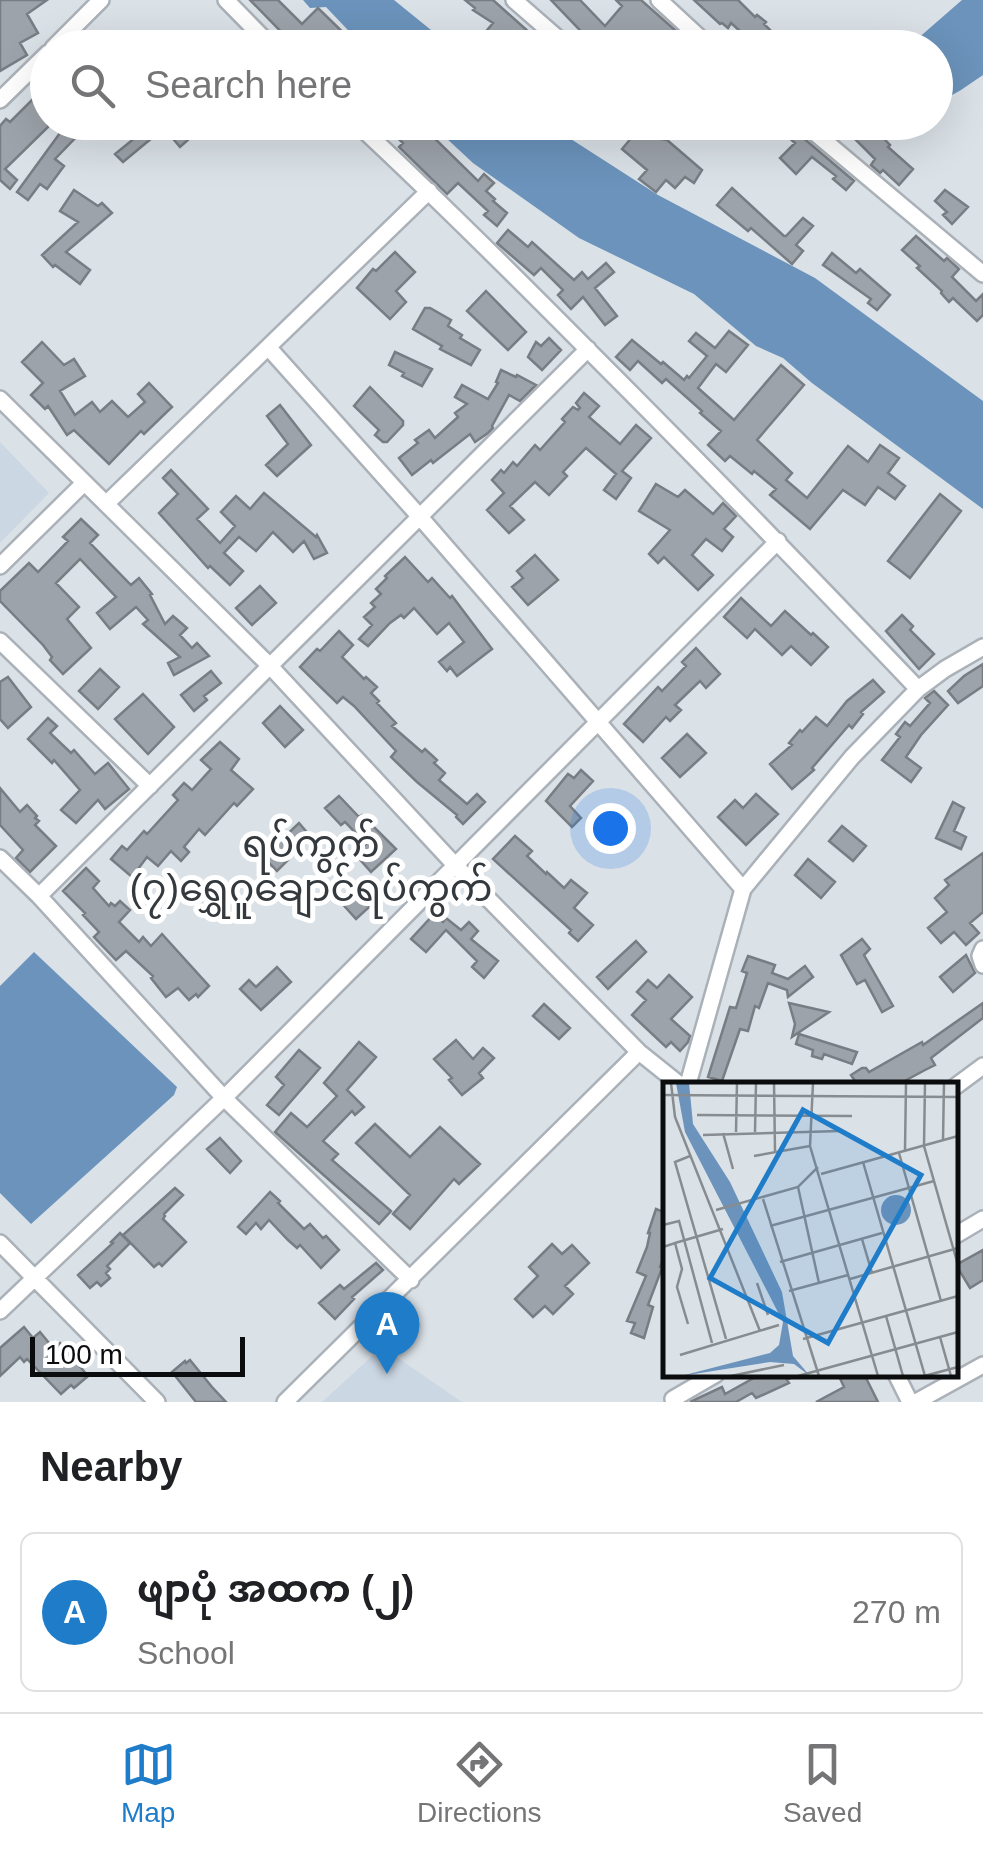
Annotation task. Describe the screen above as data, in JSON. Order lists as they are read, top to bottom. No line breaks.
{"districts":["ရပ်ကွက် (၇)ရွှေဂူချောင်ရပ်ကွက်"],"scale_bar":"100 m","page":{"search":"Search here","pins":"A","scale":"100 m","heading":"Nearby","list":[{"mark":"A","name":"ဖျာပုံ အထက (၂)","note":"School","value":"270 m"}],"nav":["Map","Directions","Saved"]}}
